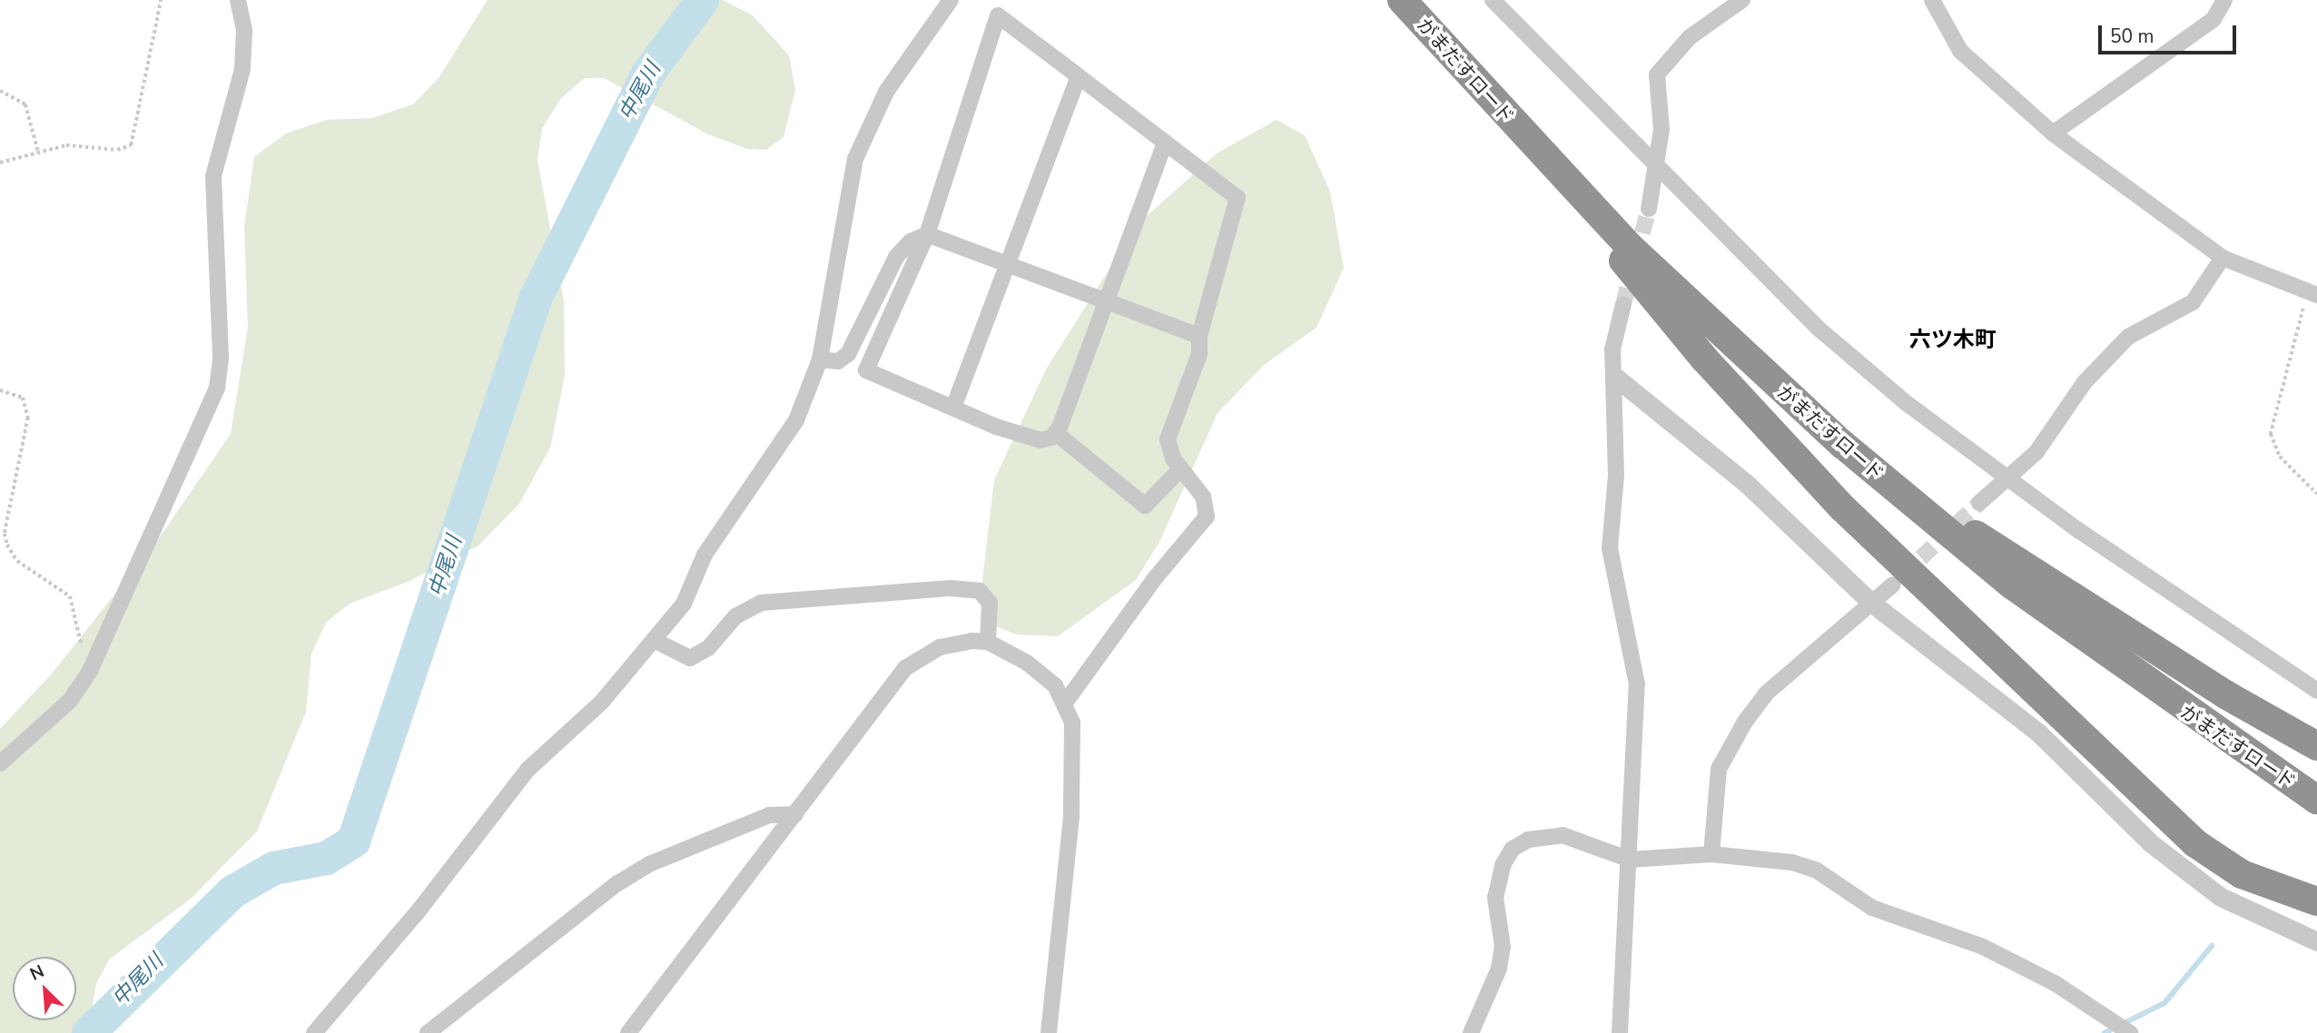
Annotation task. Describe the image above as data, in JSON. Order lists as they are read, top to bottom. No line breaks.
{"streets":{"highway":["がまだすロード"]},"districts":["六ツ木町"],"water":["中尾川"],"scale_bar":"50 m","north":"top left"}
